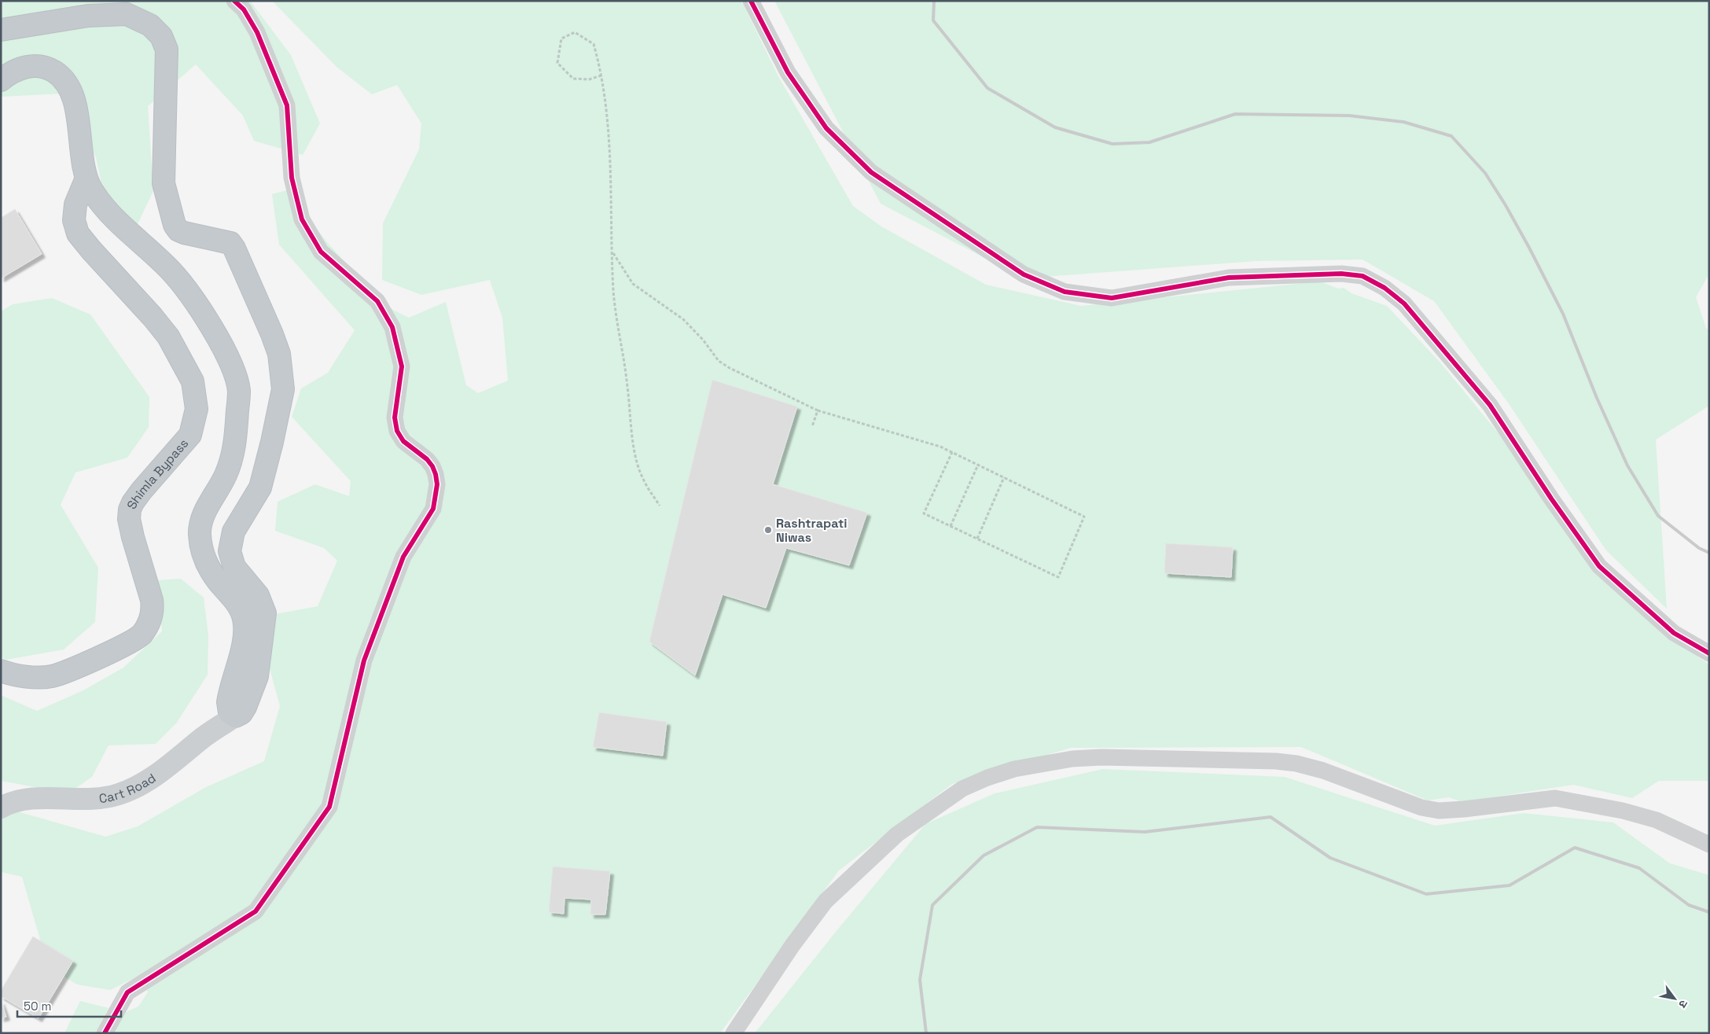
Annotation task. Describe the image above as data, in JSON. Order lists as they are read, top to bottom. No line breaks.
{"streets":{"highway":["Shimla Bypass"],"main road":["Cart Road"]},"places":["Rashtrapati Niwas"],"scale_bar":"50 m","north":"bottom right"}
